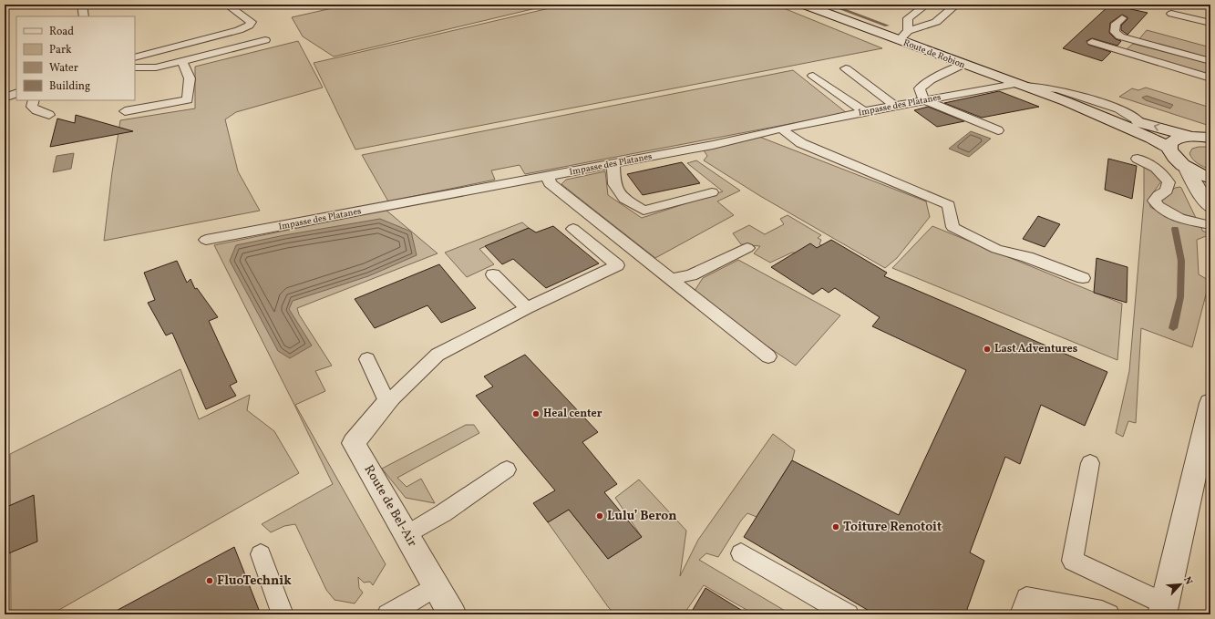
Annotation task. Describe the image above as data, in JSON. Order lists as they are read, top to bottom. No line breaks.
{"streets":{"main road":["Route de Robion","Route de Bel-Air"],"lane":["Impasse des Platanes"]},"crossings":[["Route de Robion","Impasse des Platanes"]],"places":["Last Adventures","Heal center","Lulu’ Beron","Toiture Renotoit","FluoTechnik"],"legend":["Road","Park","Water","Building"],"north":"top right"}
